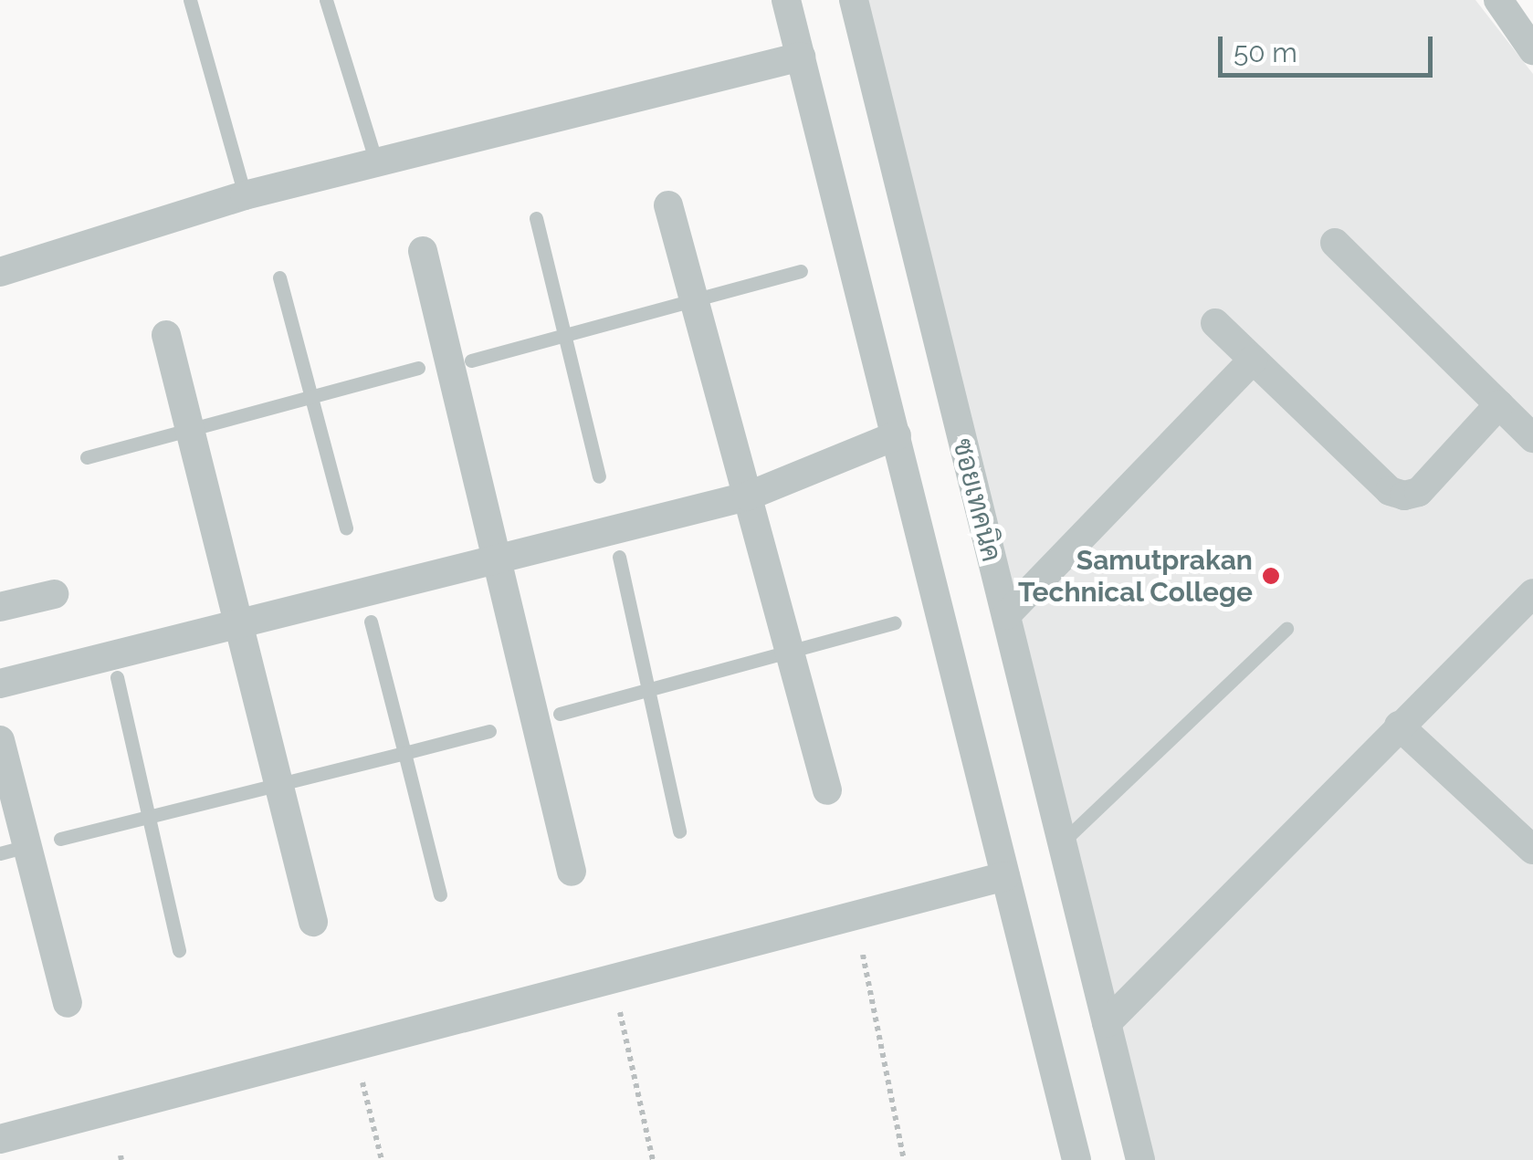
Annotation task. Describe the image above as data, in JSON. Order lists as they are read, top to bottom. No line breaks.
{"streets":{"street":["ซอยเทคนิค"]},"places":["Samutprakan Technical College"],"scale_bar":"50 m"}
